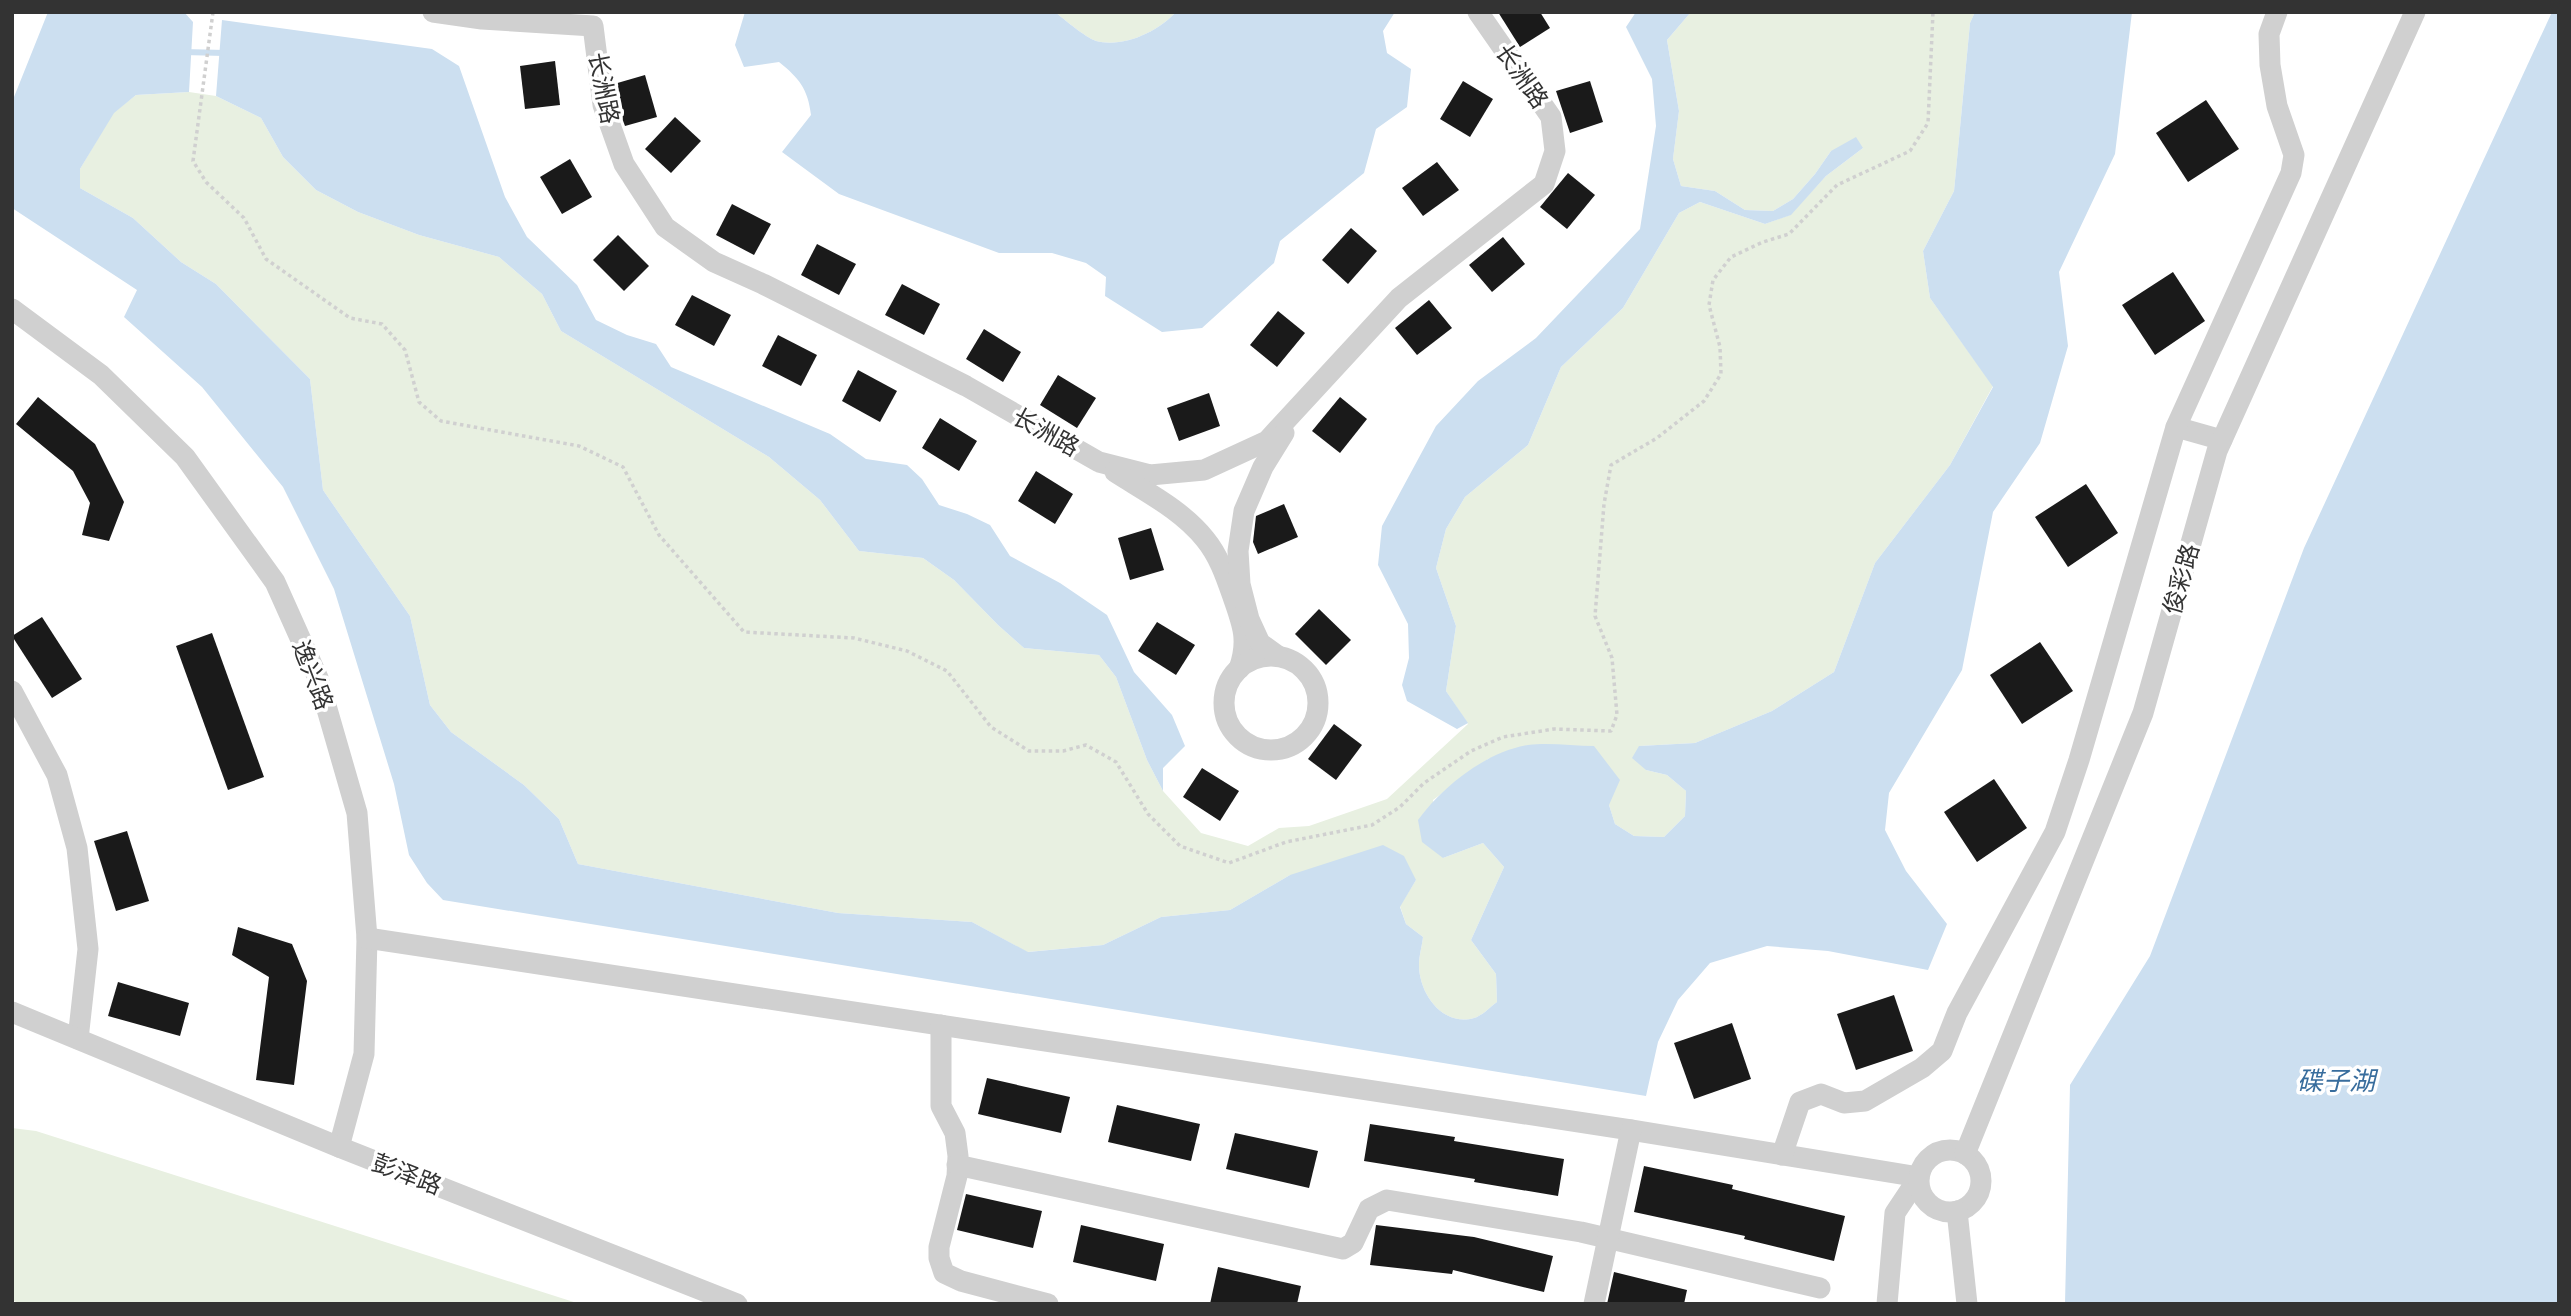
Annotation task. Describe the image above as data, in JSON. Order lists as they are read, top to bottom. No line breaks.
{"streets":{"street":["长洲路","俊彩路","逸兴路","彭泽路"]},"crossings":[["逸兴路","彭泽路"]],"water":["碟子湖"]}
